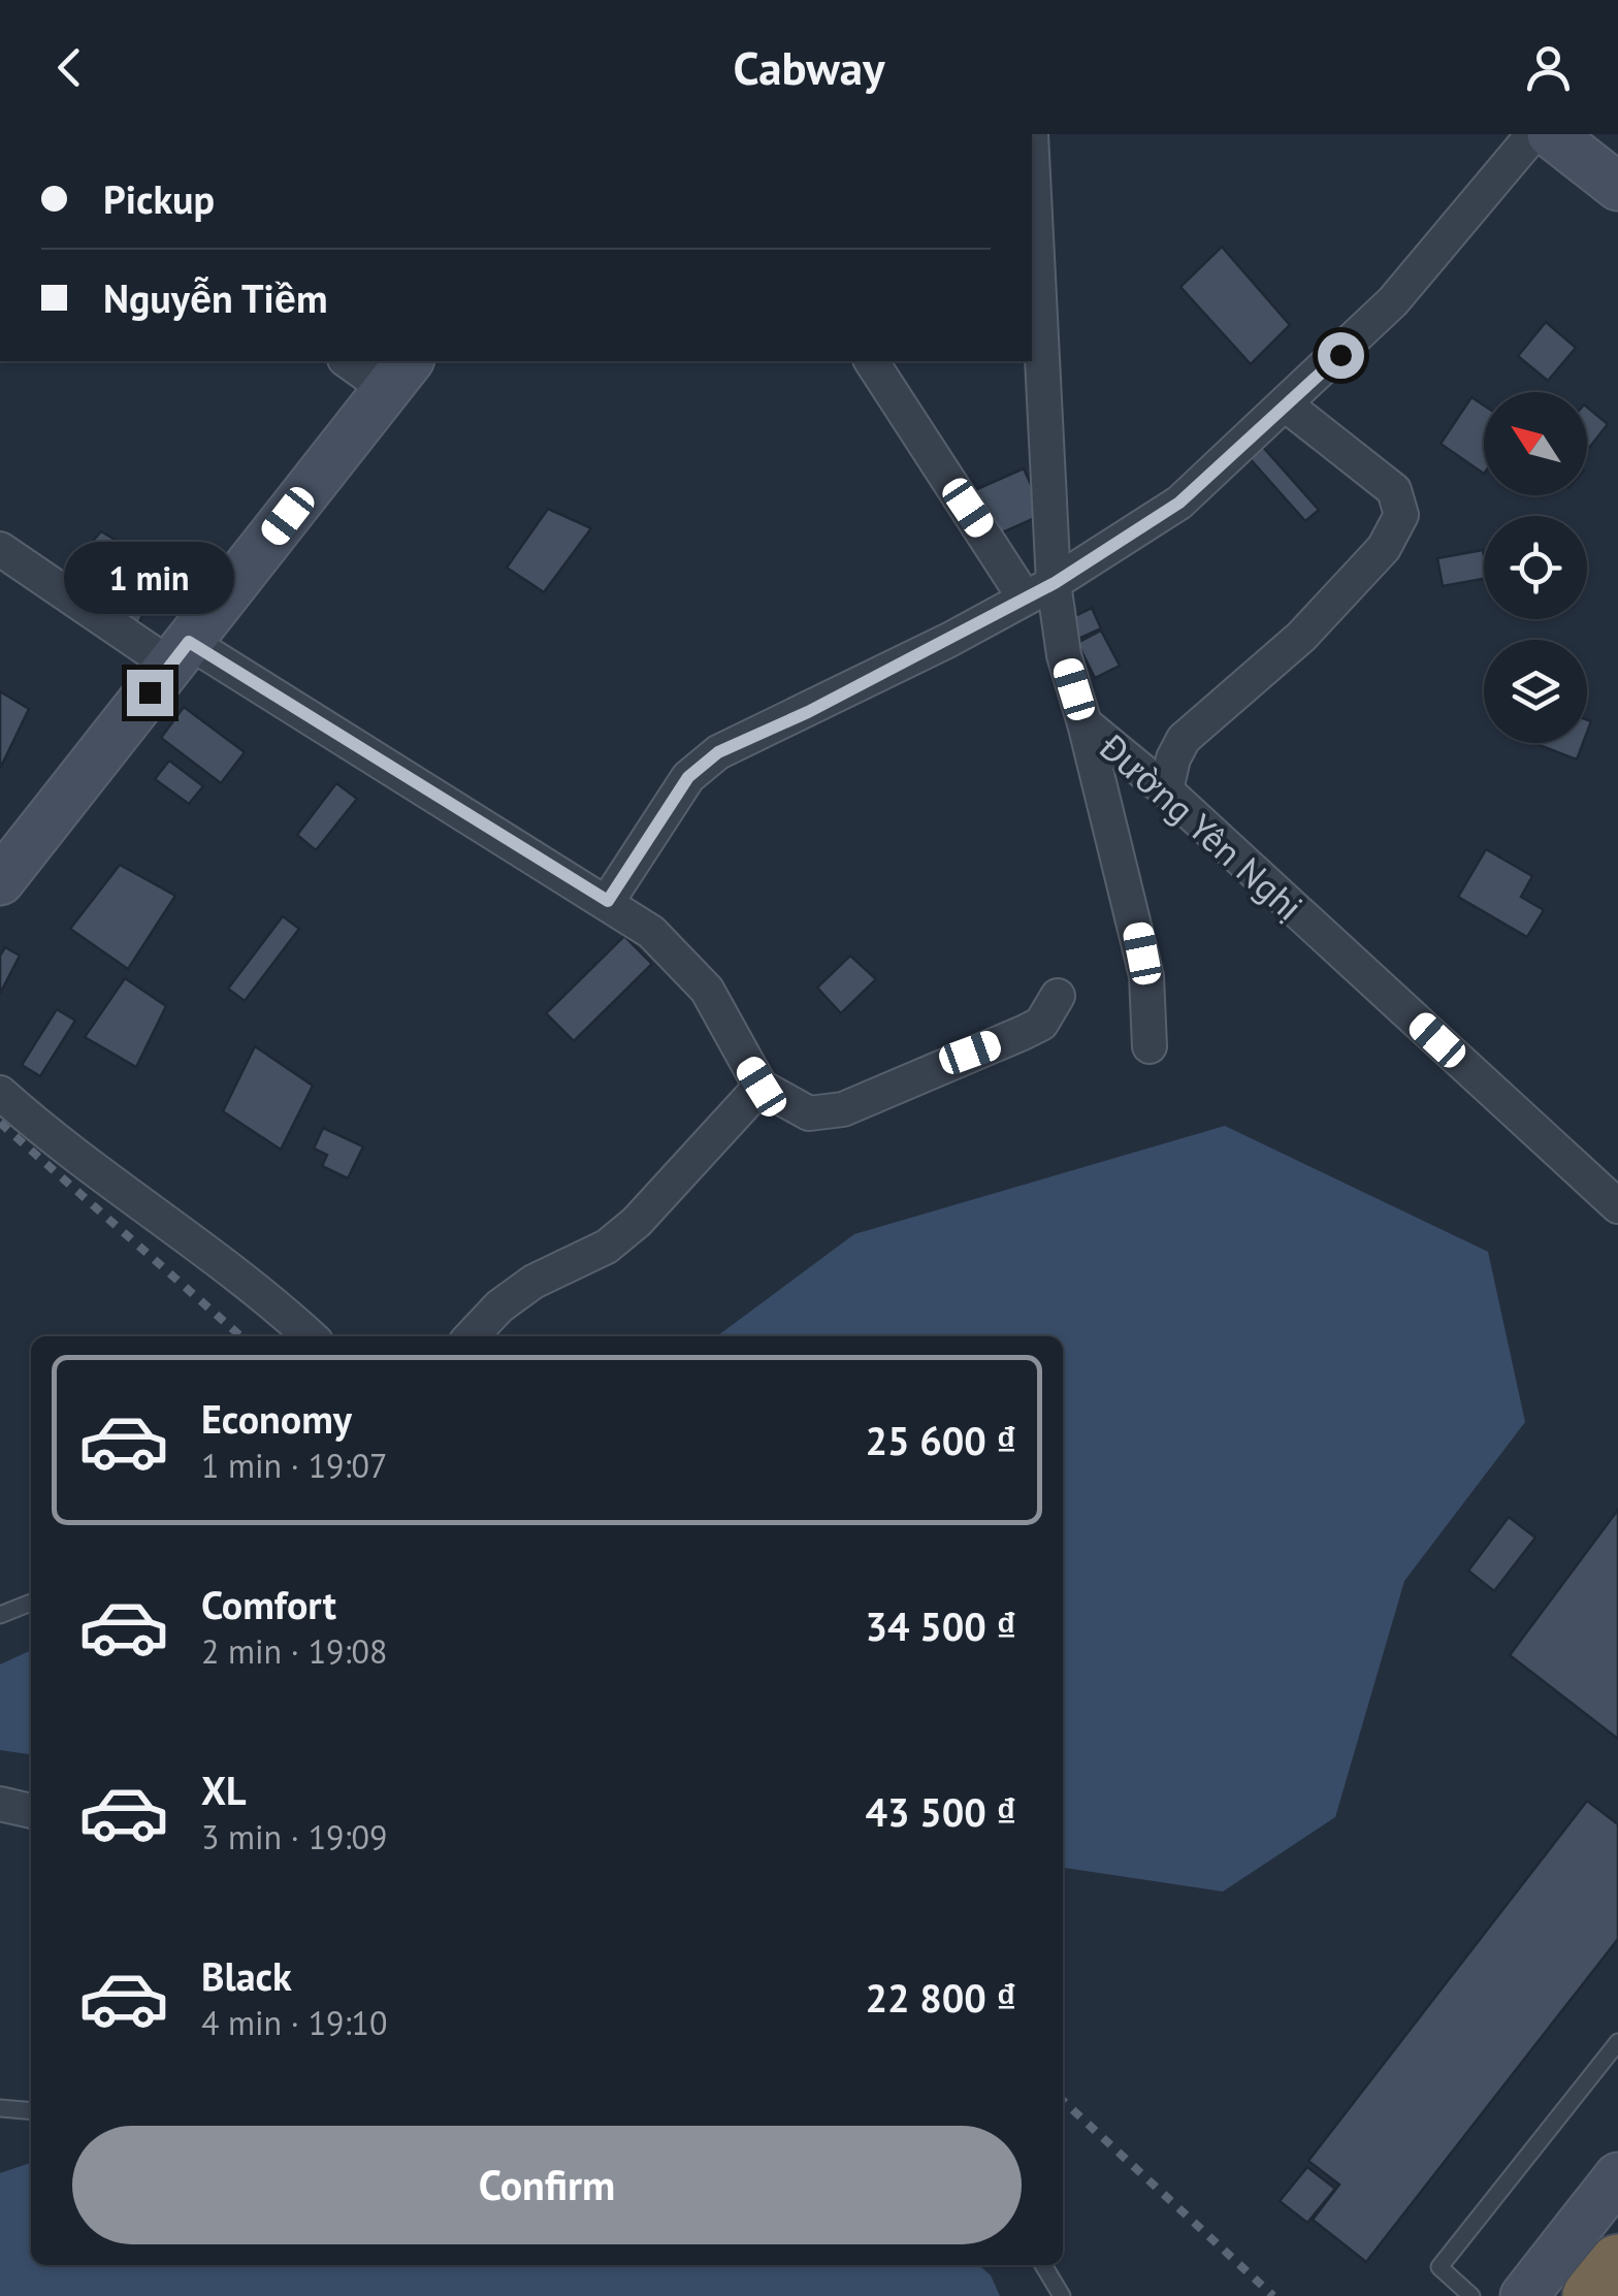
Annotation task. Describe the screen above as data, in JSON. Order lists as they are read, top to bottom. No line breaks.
{"streets":{"street":["Đường Yên Nghị"]},"north":"top left","page":{"header":"Cabway","banner":["Pickup","Nguyễn Tiềm"],"bubble":"1 min","list":[{"name":"Economy","note":"1 min · 19:07","value":"25 600 ₫"},{"name":"Comfort","note":"2 min · 19:08","value":"34 500 ₫"},{"name":"XL","note":"3 min · 19:09","value":"43 500 ₫"},{"name":"Black","note":"4 min · 19:10","value":"22 800 ₫"}],"buttons":"Confirm"}}
